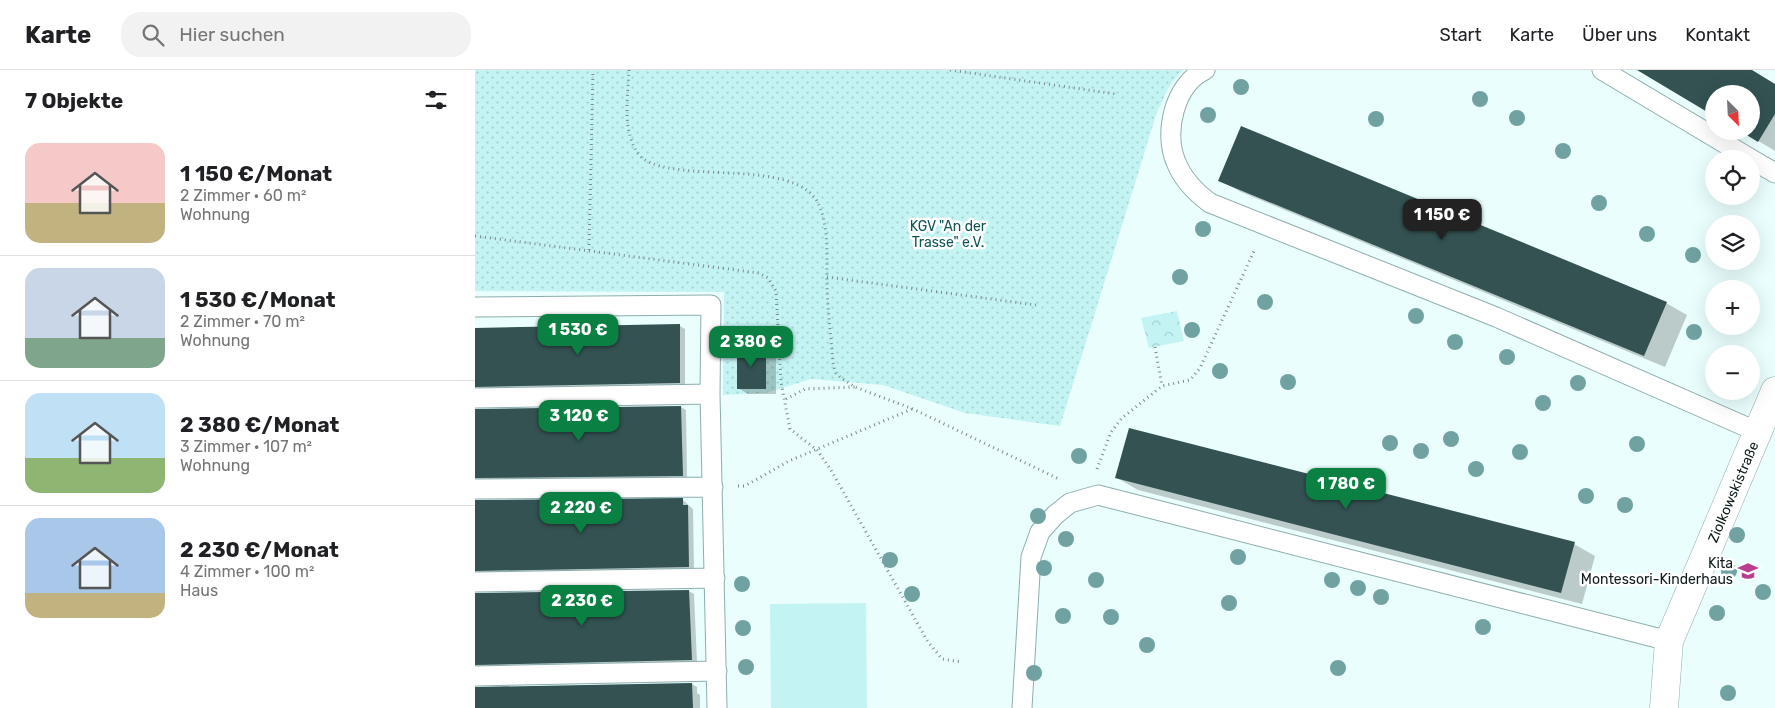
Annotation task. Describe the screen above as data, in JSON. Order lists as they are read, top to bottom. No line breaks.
{"streets":{"street":["Ziolkowskistraße"]},"parks":["KGV \"An der Trasse\" e.V."],"places":{"school or university":["Kita Montessori-Kinderhaus"]},"north":"bottom right","page":{"header":"Karte","search":"Hier suchen","nav":["Start","Karte","Über uns","Kontakt"],"heading":"7 Objekte","map_buttons":["+","−"],"list":[{"name":"1 150 €/Monat","note":"2 Zimmer · 60 m² · Wohnung"},{"name":"1 530 €/Monat","note":"2 Zimmer · 70 m² · Wohnung"},{"name":"2 380 €/Monat","note":"3 Zimmer · 107 m² · Wohnung"},{"name":"2 230 €/Monat","note":"4 Zimmer · 100 m² · Haus"}],"price":["1 150 €","1 530 €","2 380 €","3 120 €","1 780 €","2 220 €","2 230 €"]}}
